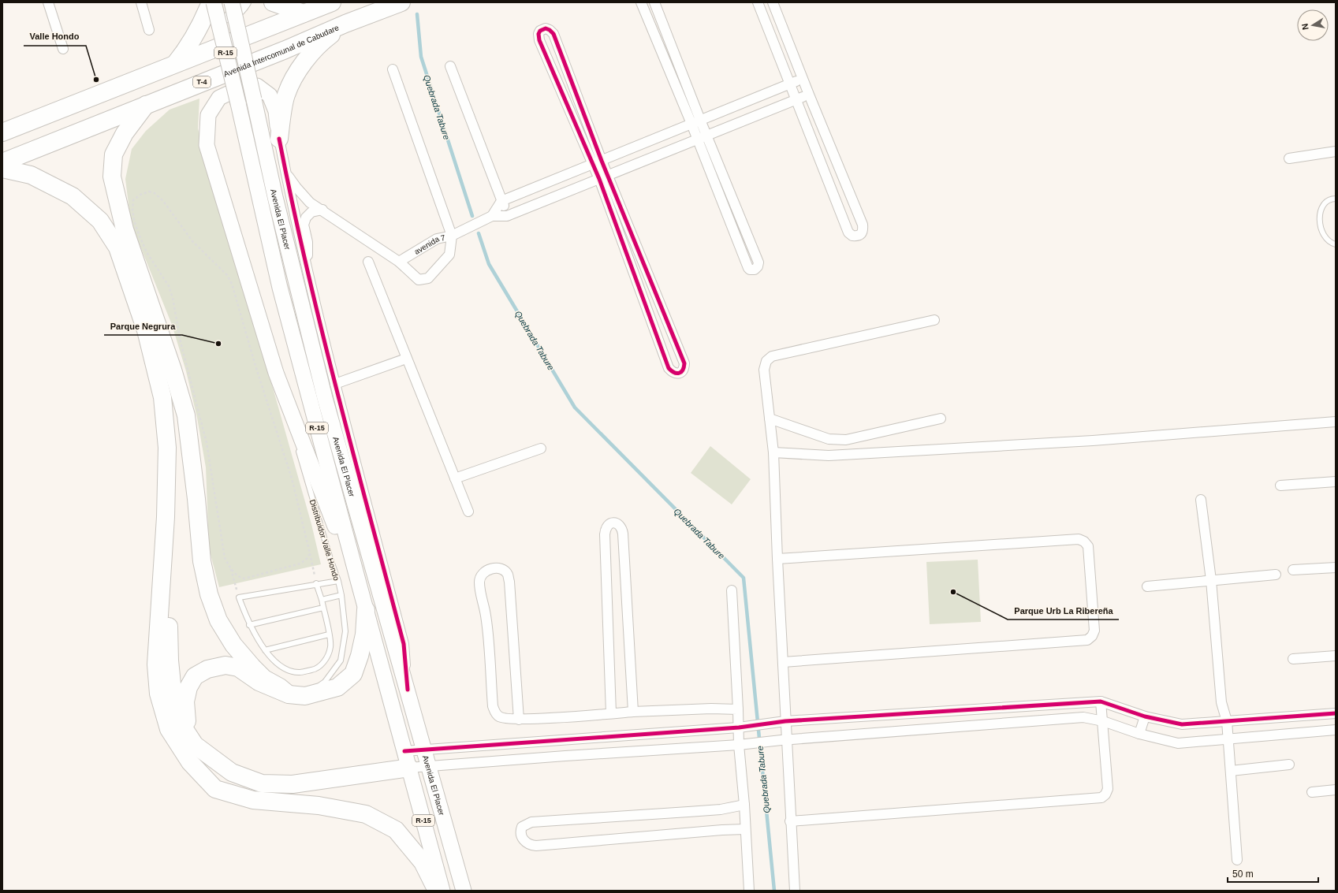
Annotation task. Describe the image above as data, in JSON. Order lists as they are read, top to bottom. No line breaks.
{"streets":{"highway":["Avenida Intercomunal de Cabudare","T-4"],"main road":["R-15","Avenida El Placer"],"street":["avenida 7"],"lane":["Distribuidor Valle Hondo"]},"water":["Quebrada Tabure"],"places":["Valle Hondo","Parque Negrura","Parque Urb La Ribereña"],"scale_bar":"50 m","north":"left"}
